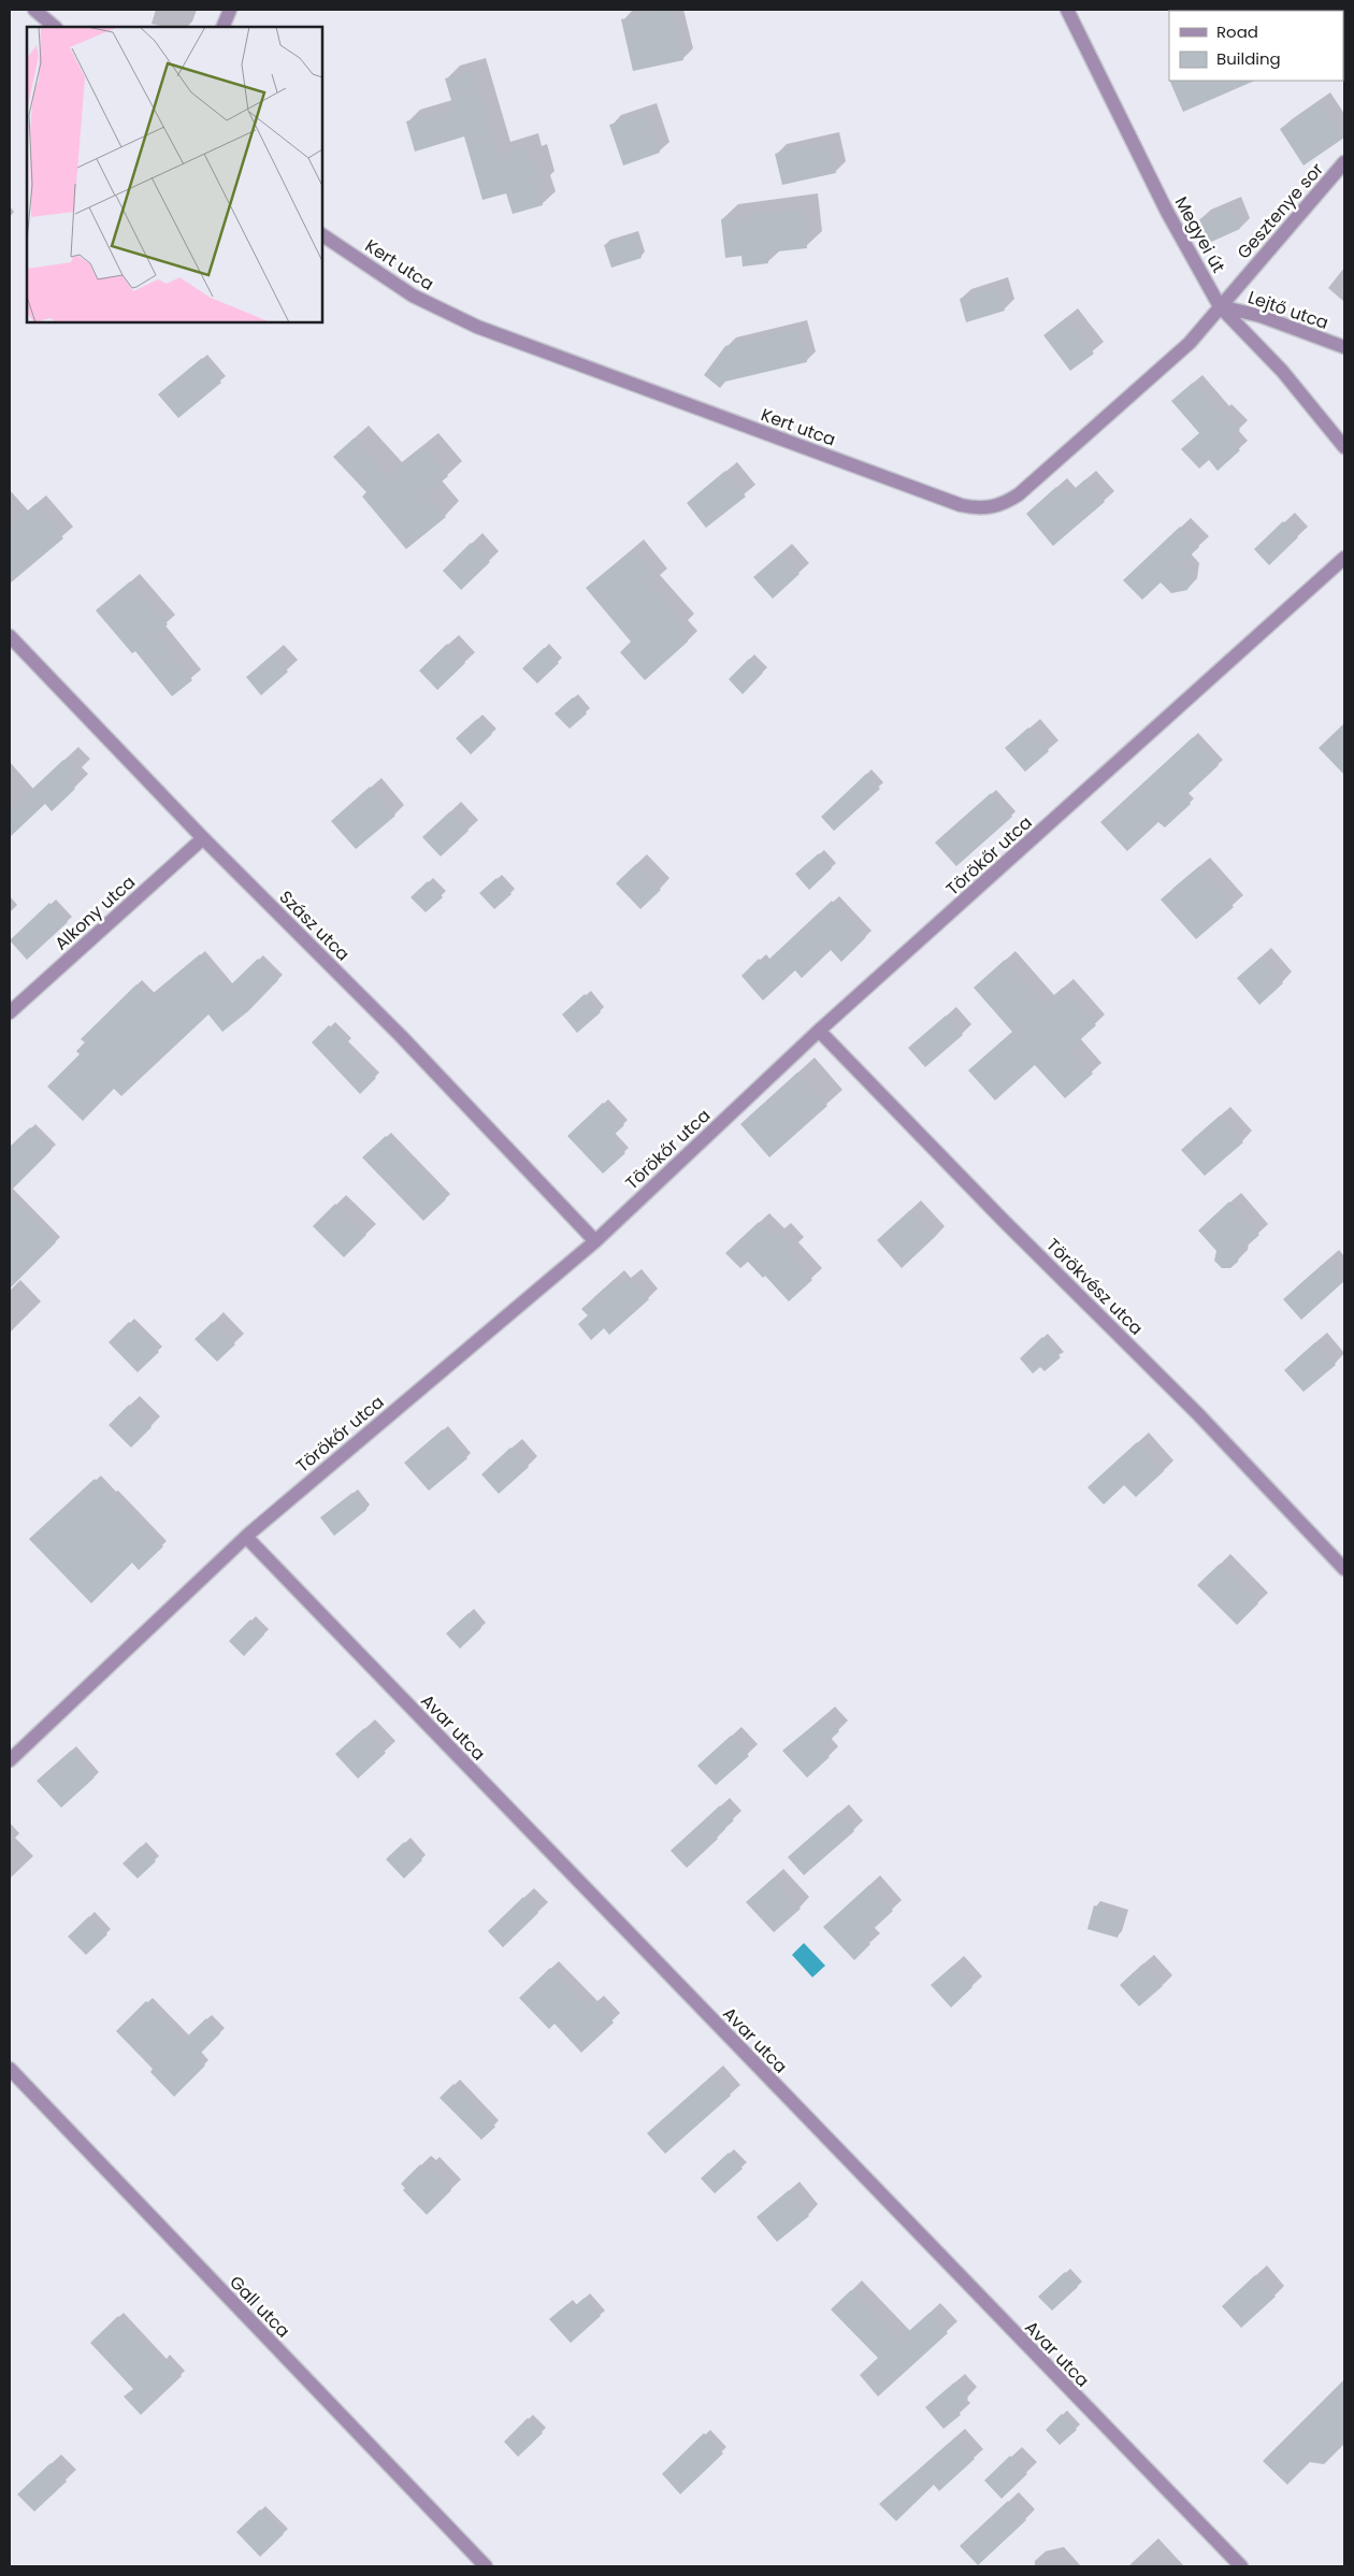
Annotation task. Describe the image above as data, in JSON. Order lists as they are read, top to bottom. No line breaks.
{"streets":{"street":["Gesztenye sor","Megyei út","Kert utca","Lejtő utca","Törökőr utca","Alkony utca","Szász utca","Törökvész utca","Avar utca","Gall utca"]},"crossings":[["Gesztenye sor","Megyei út"],["Gesztenye sor","Kert utca"],["Gesztenye sor","Lejtő utca"],["Megyei út","Kert utca"],["Megyei út","Lejtő utca"],["Kert utca","Lejtő utca"],["Törökőr utca","Szász utca"],["Törökőr utca","Törökvész utca"],["Törökőr utca","Avar utca"],["Alkony utca","Szász utca"]],"legend":["Road","Building"]}
